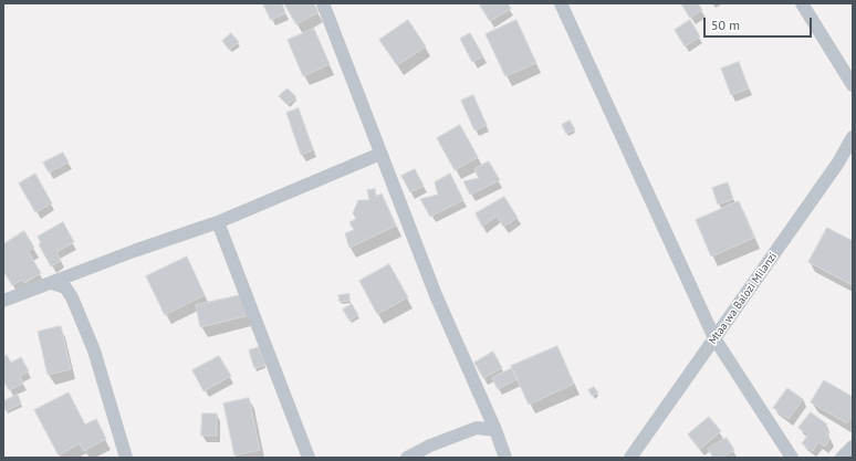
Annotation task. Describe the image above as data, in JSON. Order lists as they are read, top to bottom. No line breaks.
{"streets":{"street":["Mtaa wa Balozi Milanzi"]},"scale_bar":"50 m"}
